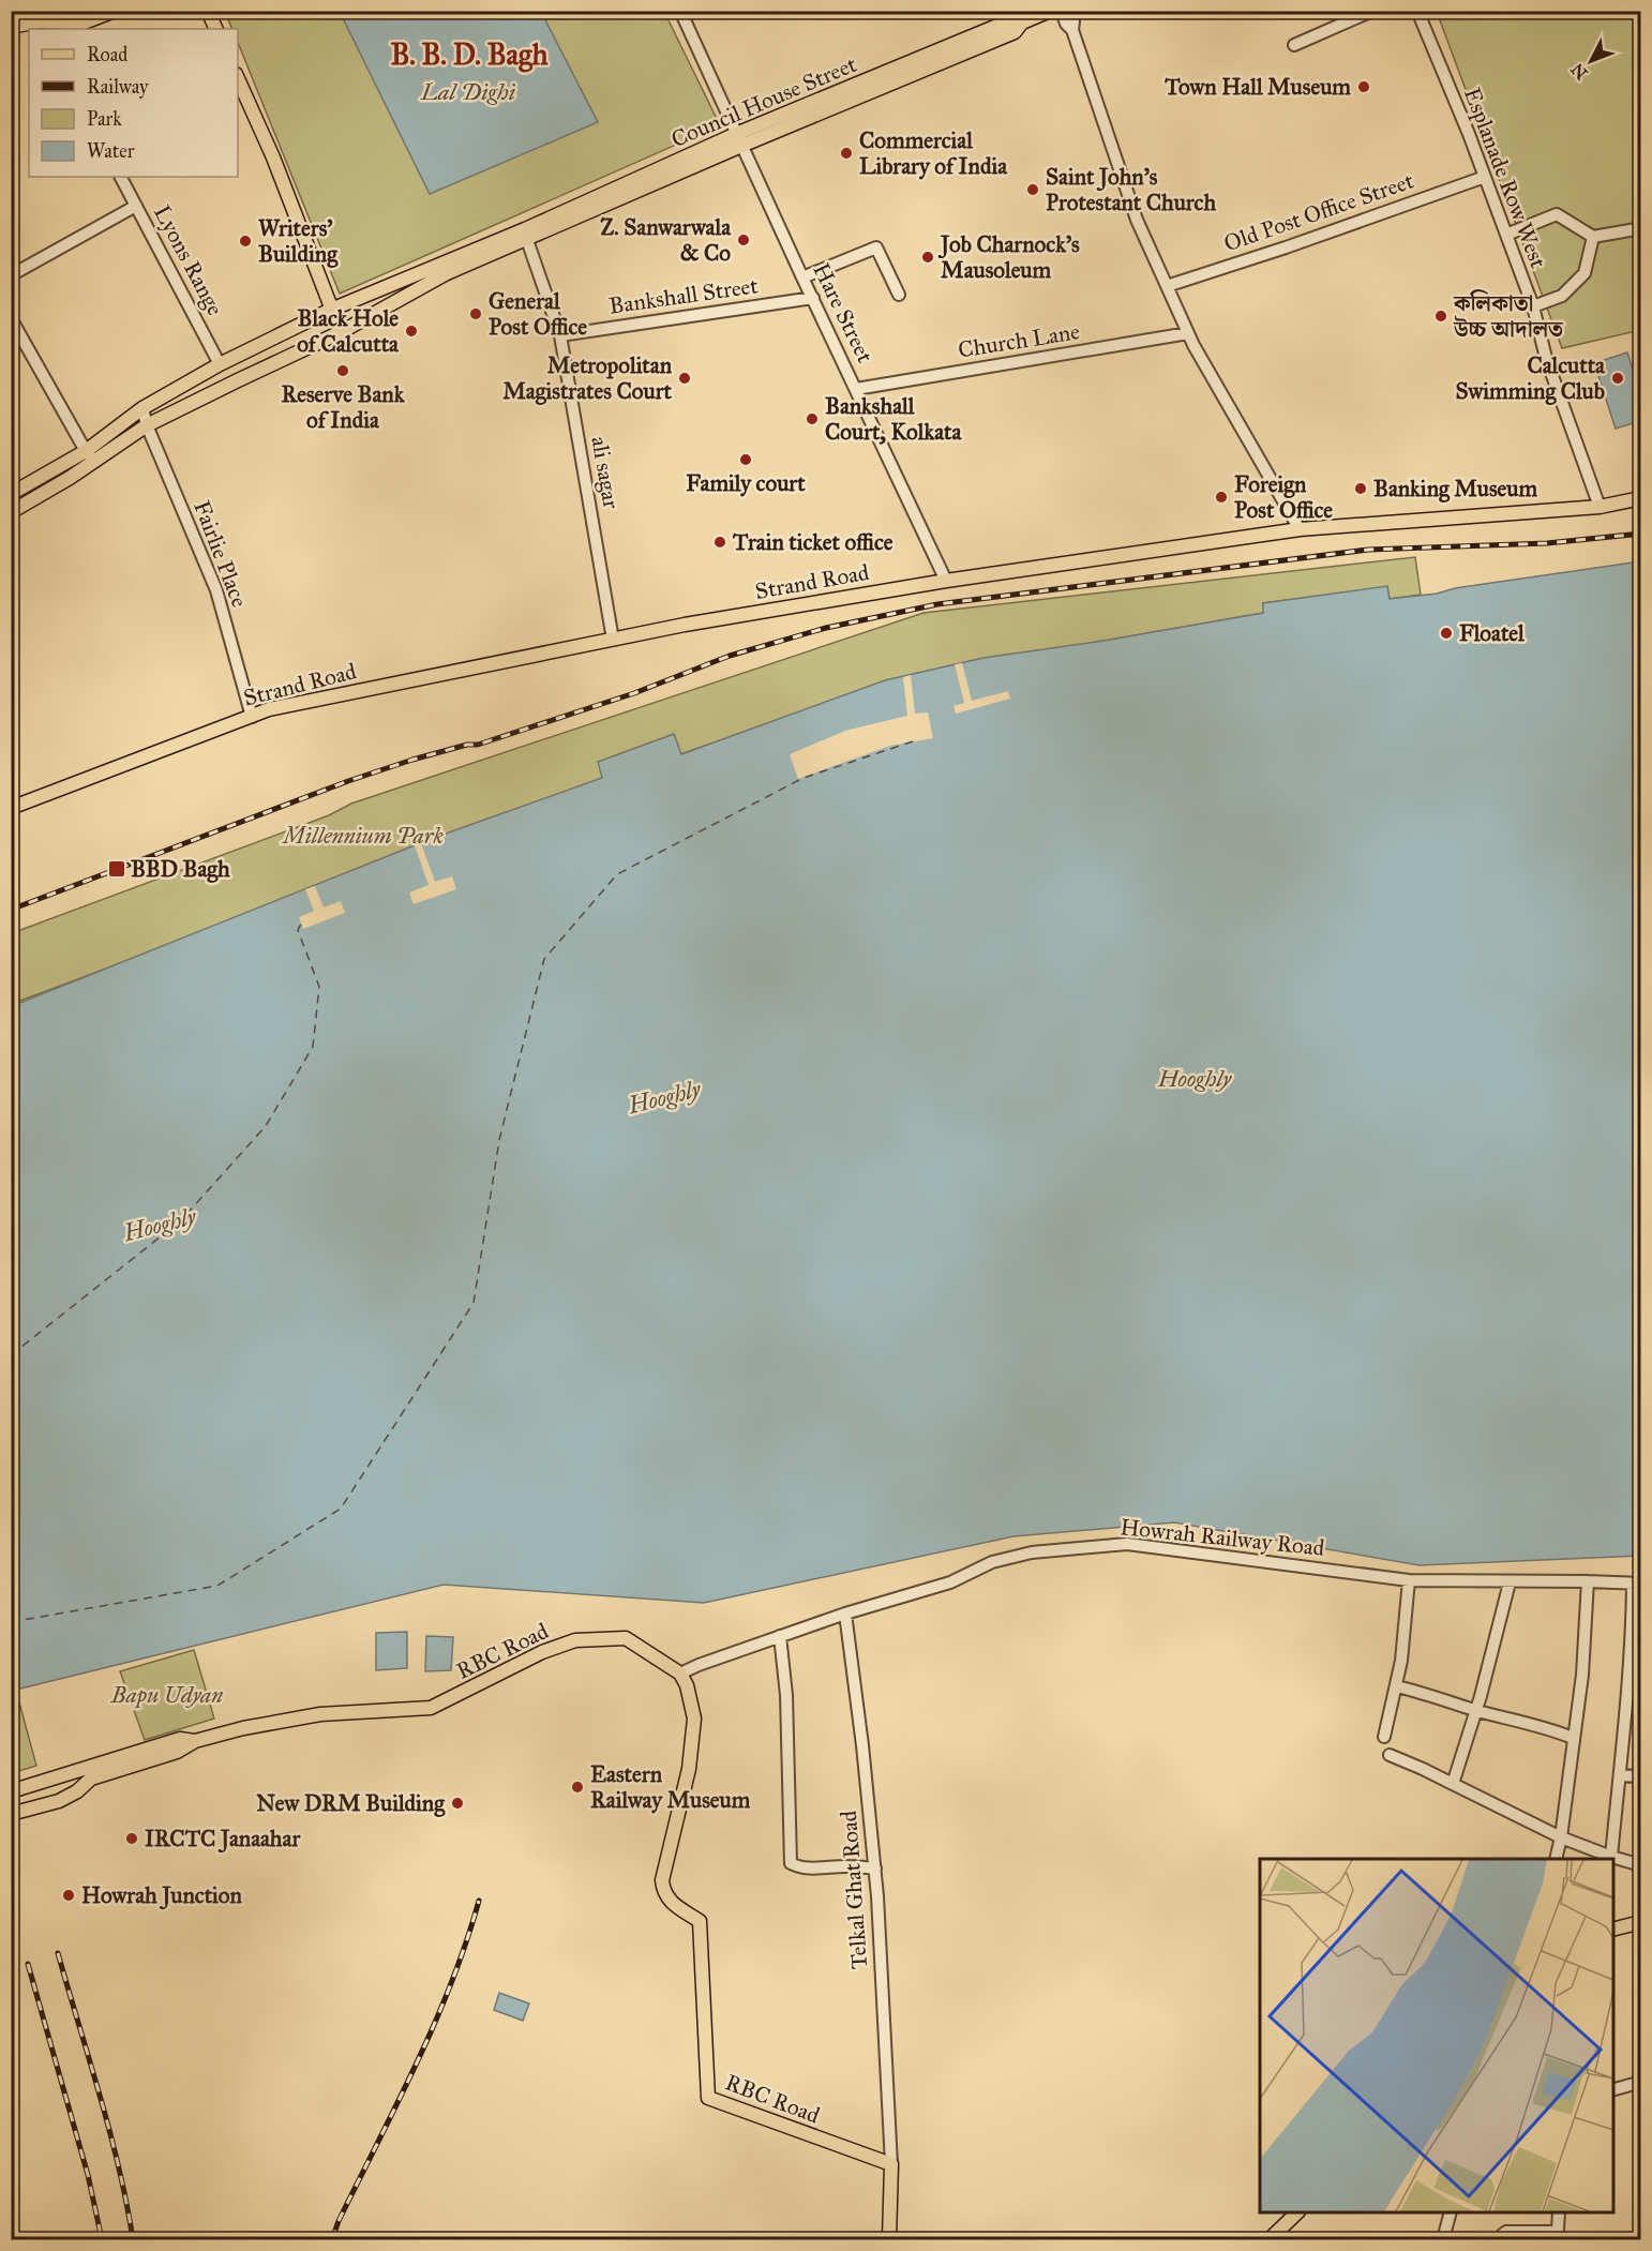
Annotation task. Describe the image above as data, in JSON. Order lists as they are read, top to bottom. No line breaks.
{"streets":{"main road":["Council House Street","Strand Road","RBC Road"],"street":["Esplanade Row West","Old Post Office Street","Lyons Range","Bankshall Street","Hare Street","Church Lane","ali sagar","Fairlie Place","Howrah Railway Road","Telkal Ghat Road"]},"crossings":[["Council House Street","Hare Street"],["Council House Street","ali sagar"],["Esplanade Row West","Old Post Office Street"],["Esplanade Row West","Strand Road"],["Bankshall Street","Hare Street"],["Bankshall Street","ali sagar"],["Hare Street","Church Lane"],["Hare Street","Strand Road"],["ali sagar","Strand Road"],["Fairlie Place","Strand Road"],["Howrah Railway Road","RBC Road"],["Howrah Railway Road","Telkal Ghat Road"],["RBC Road","Telkal Ghat Road"]],"districts":["B. B. D. Bagh"],"water":["Lal Dighi","Hooghly"],"parks":["Millennium Park","Bapu Udyan"],"places":{"other":["Town Hall Museum","Commercial Library of India","Saint John's Protestant Church","Z. Sanwarwala & Co","Writers' Building","Job Charnock’s Mausoleum","General Post Office","কলিকাতা উচ্চ আদালত","Black Hole of Calcutta","Reserve Bank of India","Metropolitan Magistrates Court","Calcutta Swimming Club","Bankshall Court, Kolkata","Family court","Banking Museum","Foreign Post Office","Train ticket office","Floatel","Eastern Railway Museum","New DRM Building","IRCTC Janaahar","Howrah Junction"],"transit":["BBD Bagh"]},"legend":["Road","Railway","Park","Water"],"north":"bottom left"}
